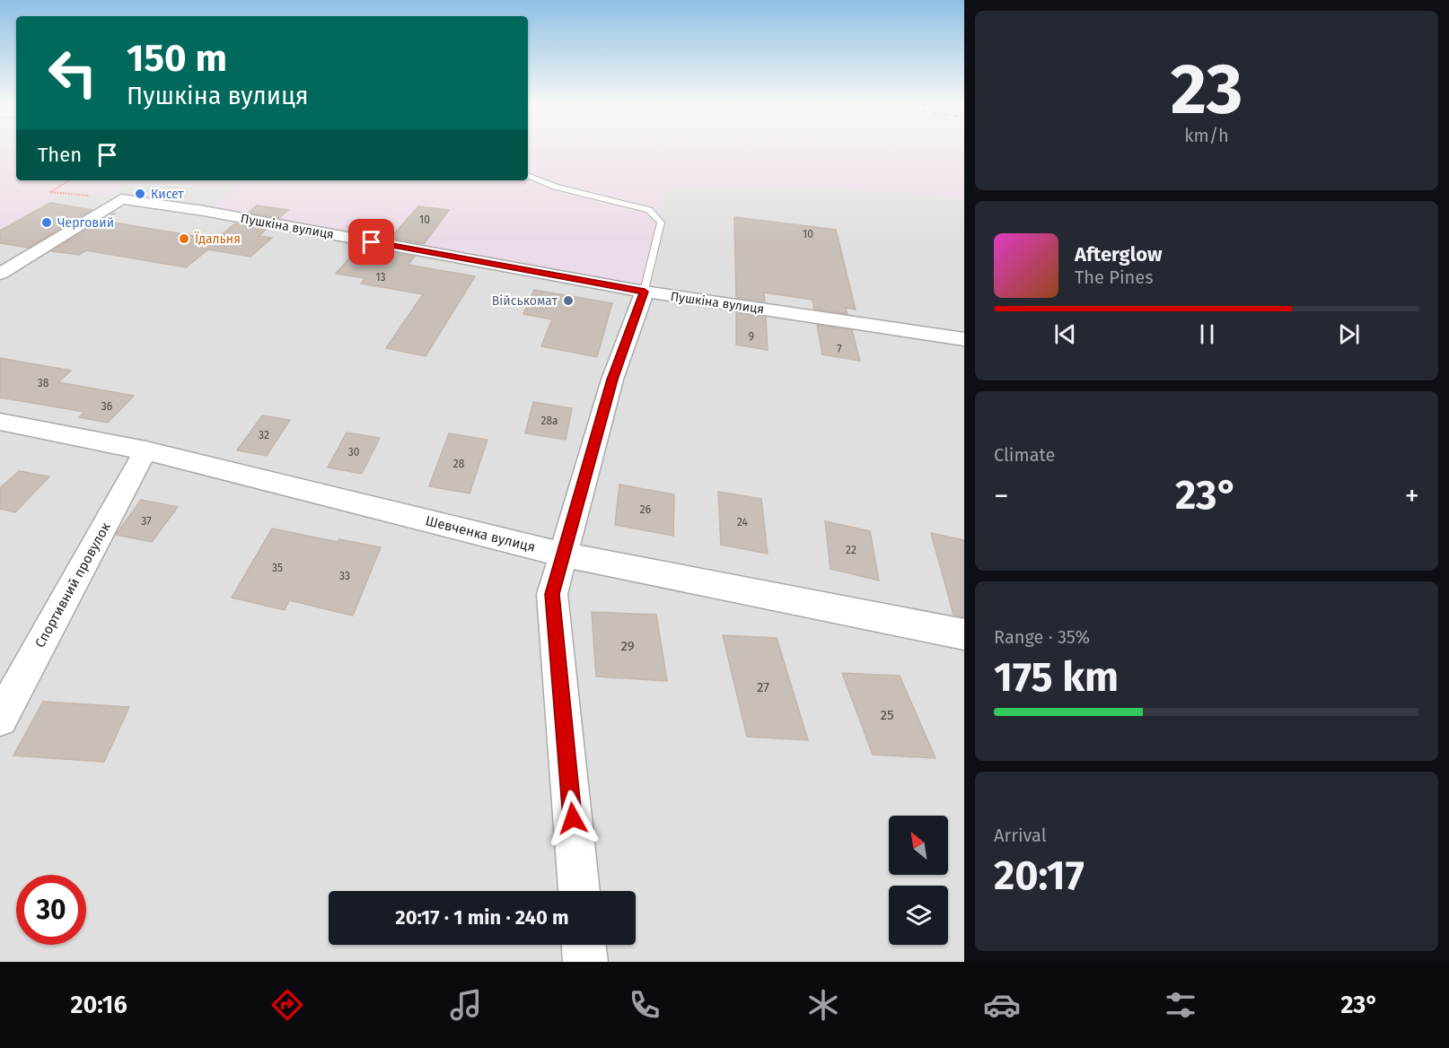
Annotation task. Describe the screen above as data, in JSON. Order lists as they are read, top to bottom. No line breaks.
{"streets":{"street":["Пушкіна вулиця","Шевченка вулиця","Спортивний провулок"]},"crossings":[["Шевченка вулиця","Спортивний провулок"]],"places":["Кисет","Черговий","Їдальня","Військомат"],"house_numbers":["10","10","13","9","7","38","36","28а","32","30","28","26","37","24","22","35","33","29","27","25"],"north":"top left","page":{"tile":[["23","km/h"],"Climate",["Range · 35%","175 km"],["Arrival","20:17"]],"turn":["150 m","Пушкіна вулиця"],"then":"Then","song":["Afterglow","The Pines"],"heat":["−","23°","+"],"limit":"30","trip":"20:17 · 1 min · 240 m","tabs":["20:16","23°"]}}
